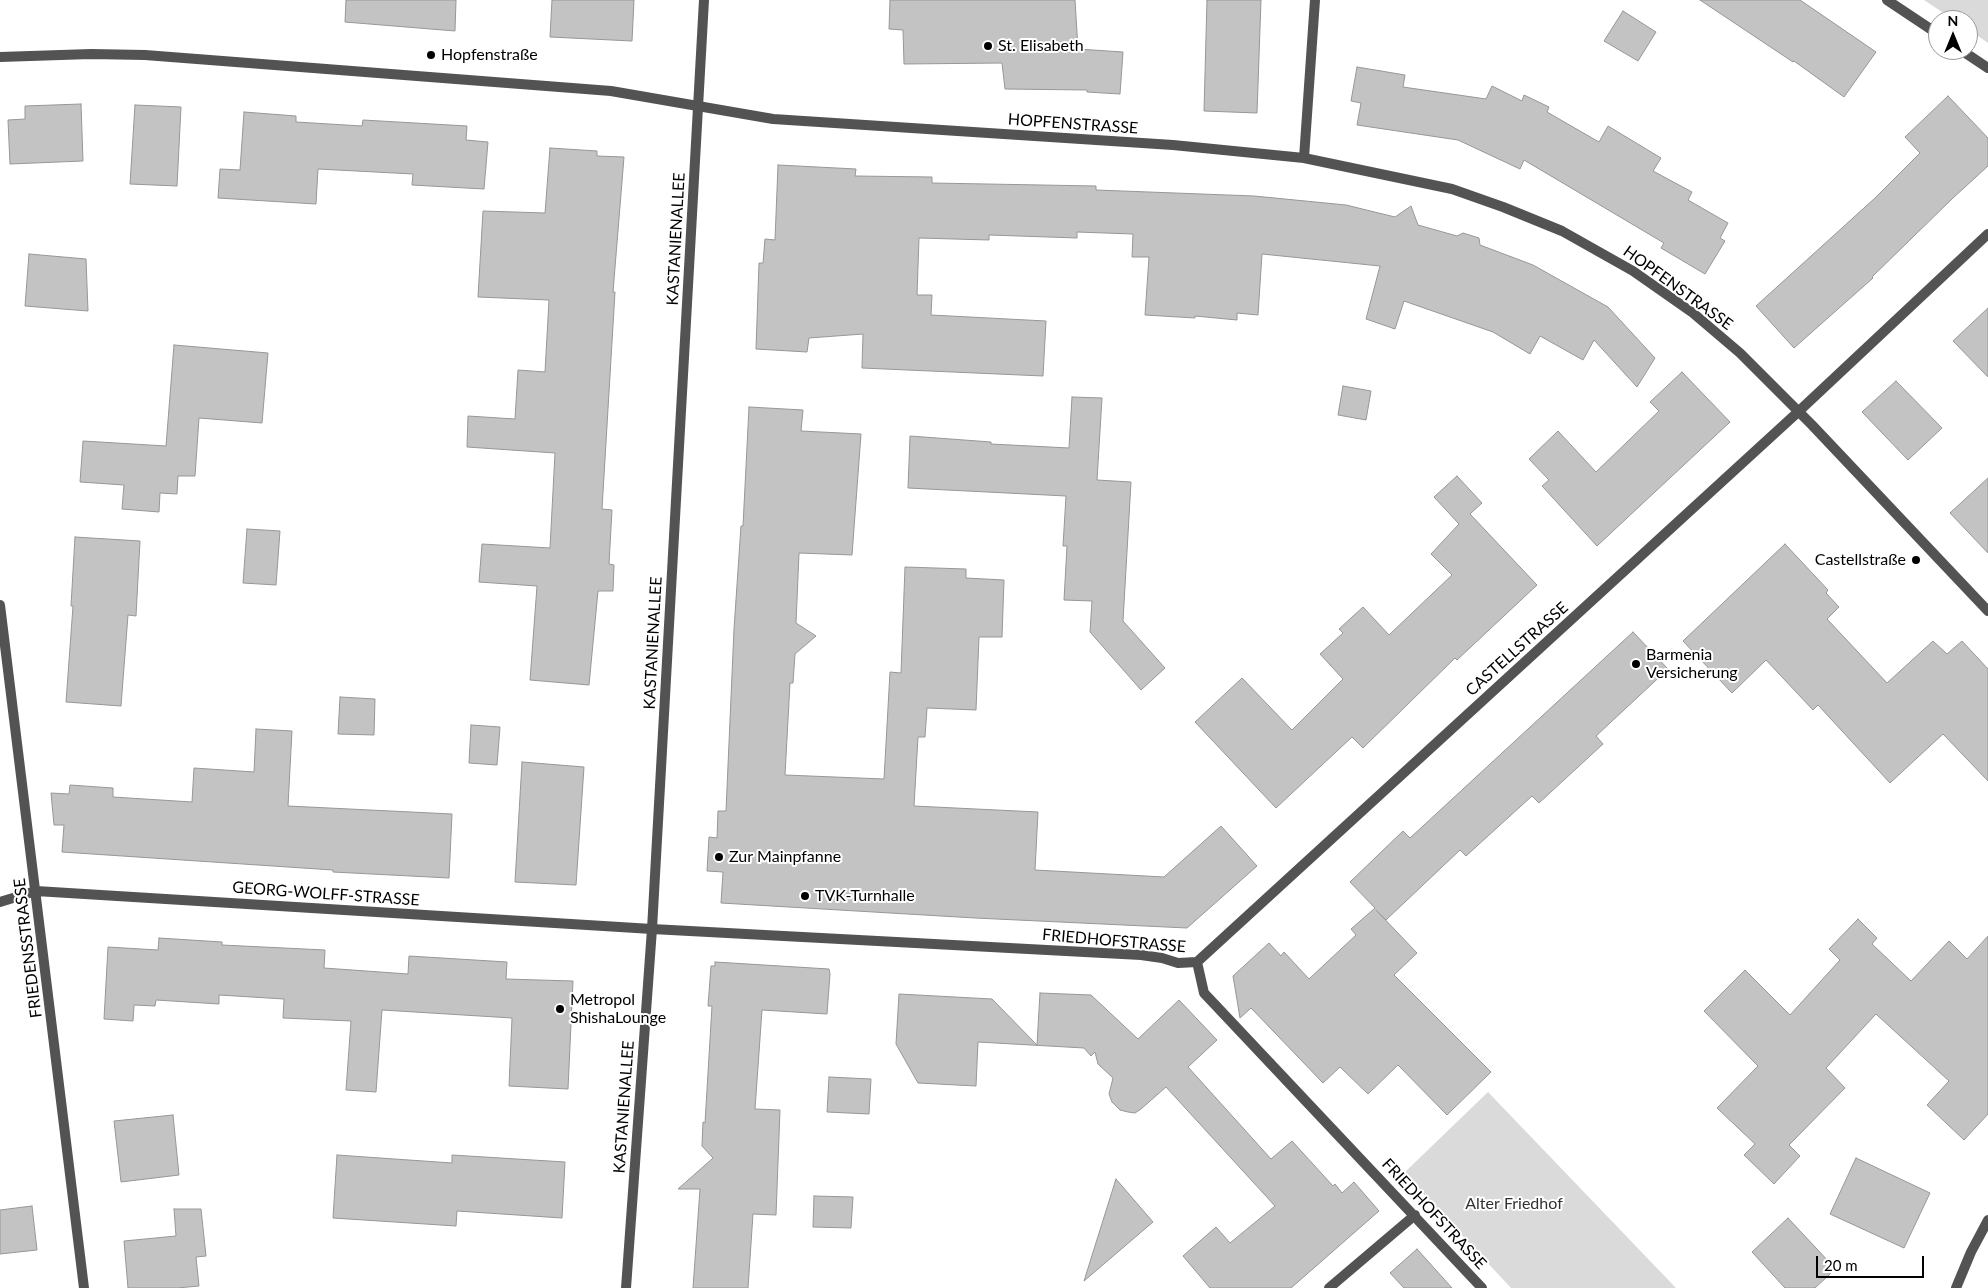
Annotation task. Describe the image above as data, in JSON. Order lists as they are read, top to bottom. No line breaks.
{"streets":{"street":["HOPFENSTRASSE","KASTANIENALLEE","CASTELLSTRASSE","GEORG-WOLFF-STRASSE","FRIEDHOFSTRASSE","FRIEDENSSTRASSE"]},"crossings":[["HOPFENSTRASSE","KASTANIENALLEE"],["HOPFENSTRASSE","CASTELLSTRASSE"],["KASTANIENALLEE","GEORG-WOLFF-STRASSE"],["KASTANIENALLEE","FRIEDHOFSTRASSE"],["CASTELLSTRASSE","FRIEDHOFSTRASSE"],["GEORG-WOLFF-STRASSE","FRIEDHOFSTRASSE"],["GEORG-WOLFF-STRASSE","FRIEDENSSTRASSE"]],"parks":["Alter Friedhof"],"places":["St. Elisabeth","Hopfenstraße","Castellstraße","Barmenia Versicherung","Zur Mainpfanne","TVK-Turnhalle","Metropol ShishaLounge"],"scale_bar":"20 m","north":"top"}
